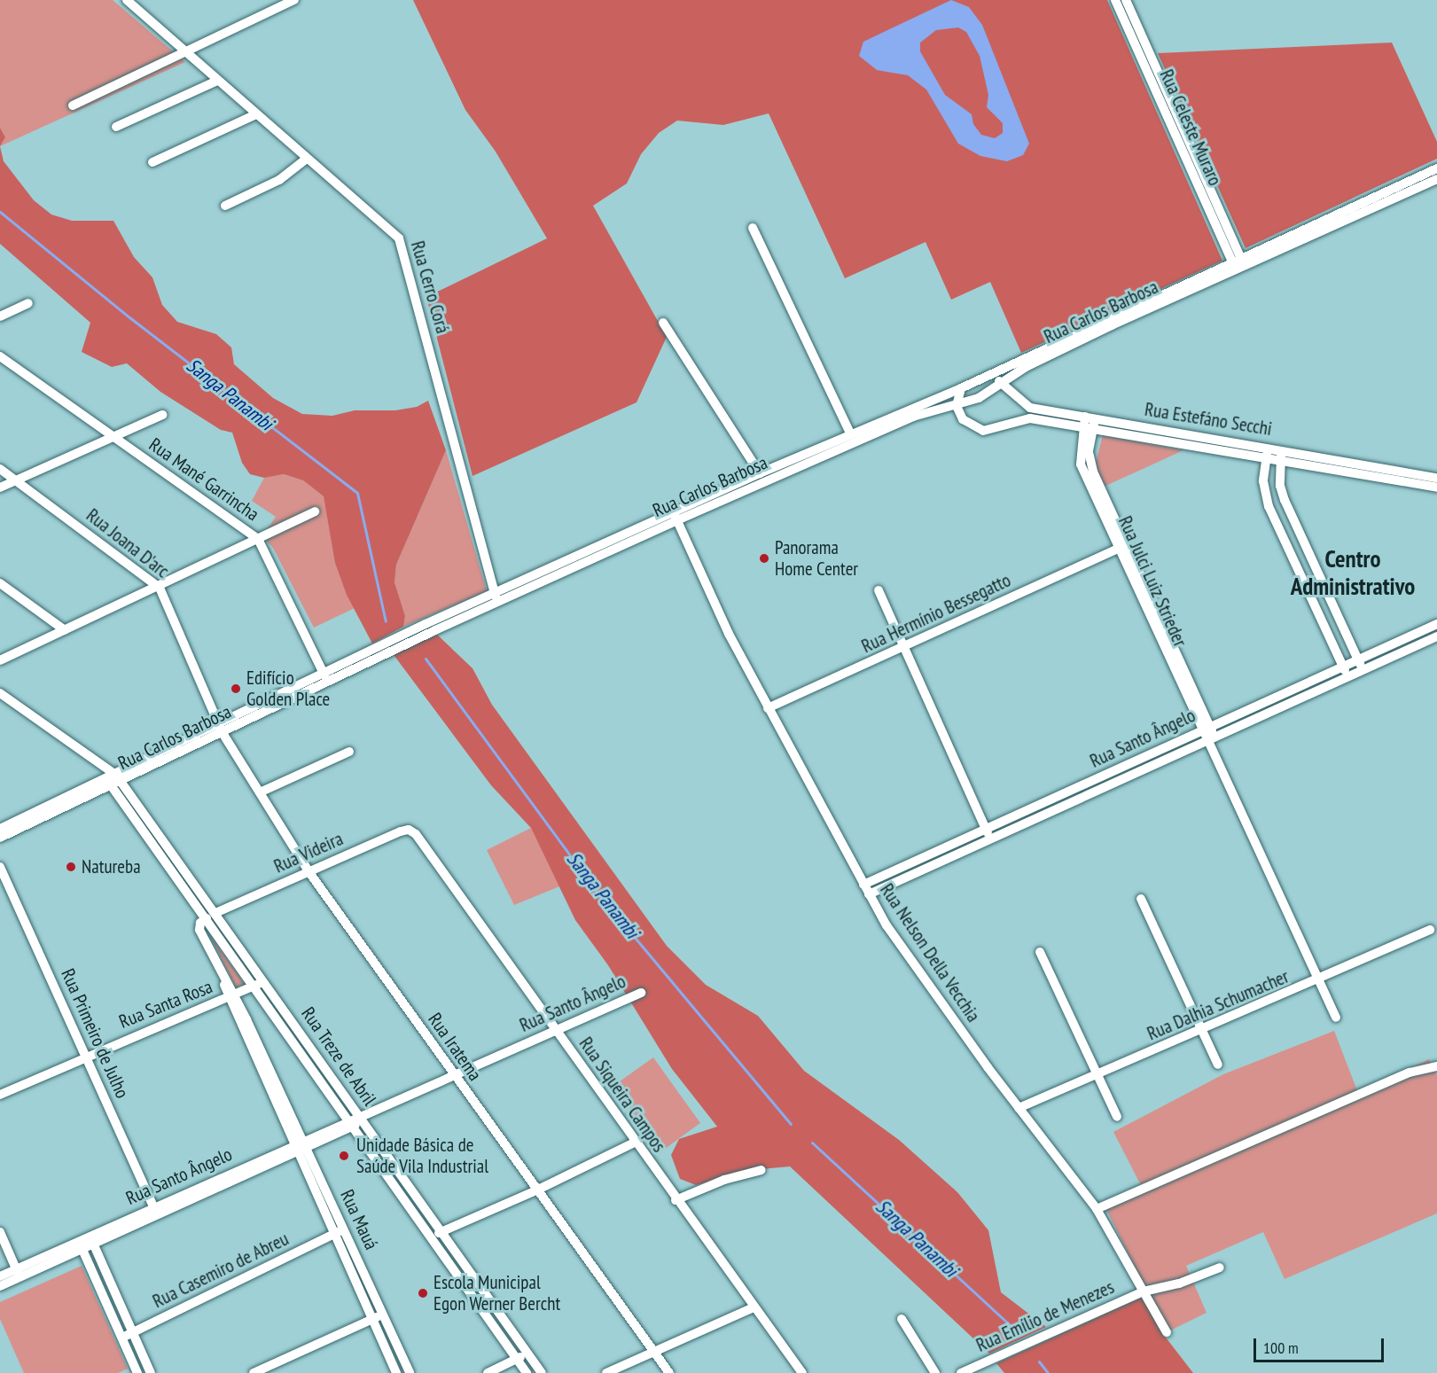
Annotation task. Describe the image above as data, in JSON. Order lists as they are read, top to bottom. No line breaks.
{"streets":{"street":["Rua Celeste Muraro","Rua Cerro Corá","Rua Carlos Barbosa","Rua Estefáno Secchi","Rua Mané Garrincha","Rua Joana D'arc","Rua Julci Luiz Strieder","Rua Hermínio Bessegatto","Rua Santo Ângelo","Rua Videira","Rua Nelson Della Vecchia","Rua Santa Rosa","Rua Dalhia Schumacher","Rua Primeiro de Julho","Rua Iratema","Rua Treze de Abril","Rua Siqueira Campos","Rua Mauá","Rua Casemiro de Abreu","Rua Emílio de Menezes"]},"crossings":[["Rua Celeste Muraro","Rua Carlos Barbosa"],["Rua Cerro Corá","Rua Carlos Barbosa"],["Rua Carlos Barbosa","Rua Estefáno Secchi"],["Rua Carlos Barbosa","Rua Mané Garrincha"],["Rua Carlos Barbosa","Rua Joana D'arc"],["Rua Carlos Barbosa","Rua Nelson Della Vecchia"],["Rua Carlos Barbosa","Rua Iratema"],["Rua Carlos Barbosa","Rua Treze de Abril"],["Rua Estefáno Secchi","Rua Julci Luiz Strieder"],["Rua Joana D'arc","Rua Iratema"],["Rua Julci Luiz Strieder","Rua Hermínio Bessegatto"],["Rua Julci Luiz Strieder","Rua Santo Ângelo"],["Rua Julci Luiz Strieder","Rua Dalhia Schumacher"],["Rua Hermínio Bessegatto","Rua Nelson Della Vecchia"],["Rua Santo Ângelo","Rua Nelson Della Vecchia"],["Rua Santo Ângelo","Rua Primeiro de Julho"],["Rua Santo Ângelo","Rua Iratema"],["Rua Santo Ângelo","Rua Treze de Abril"],["Rua Santo Ângelo","Rua Siqueira Campos"],["Rua Santo Ângelo","Rua Mauá"],["Rua Videira","Rua Iratema"],["Rua Videira","Rua Treze de Abril"],["Rua Videira","Rua Siqueira Campos"],["Rua Videira","Rua Mauá"],["Rua Nelson Della Vecchia","Rua Dalhia Schumacher"],["Rua Nelson Della Vecchia","Rua Emílio de Menezes"],["Rua Santa Rosa","Rua Primeiro de Julho"],["Rua Santa Rosa","Rua Treze de Abril"],["Rua Santa Rosa","Rua Mauá"],["Rua Treze de Abril","Rua Mauá"],["Rua Mauá","Rua Casemiro de Abreu"]],"districts":["Centro Administrativo"],"water":["Sanga Panambi"],"places":["Panorama Home Center","Edifício Golden Place","Natureba","Unidade Básica de Saúde Vila Industrial","Escola Municipal Egon Werner Bercht"],"scale_bar":"100 m"}
